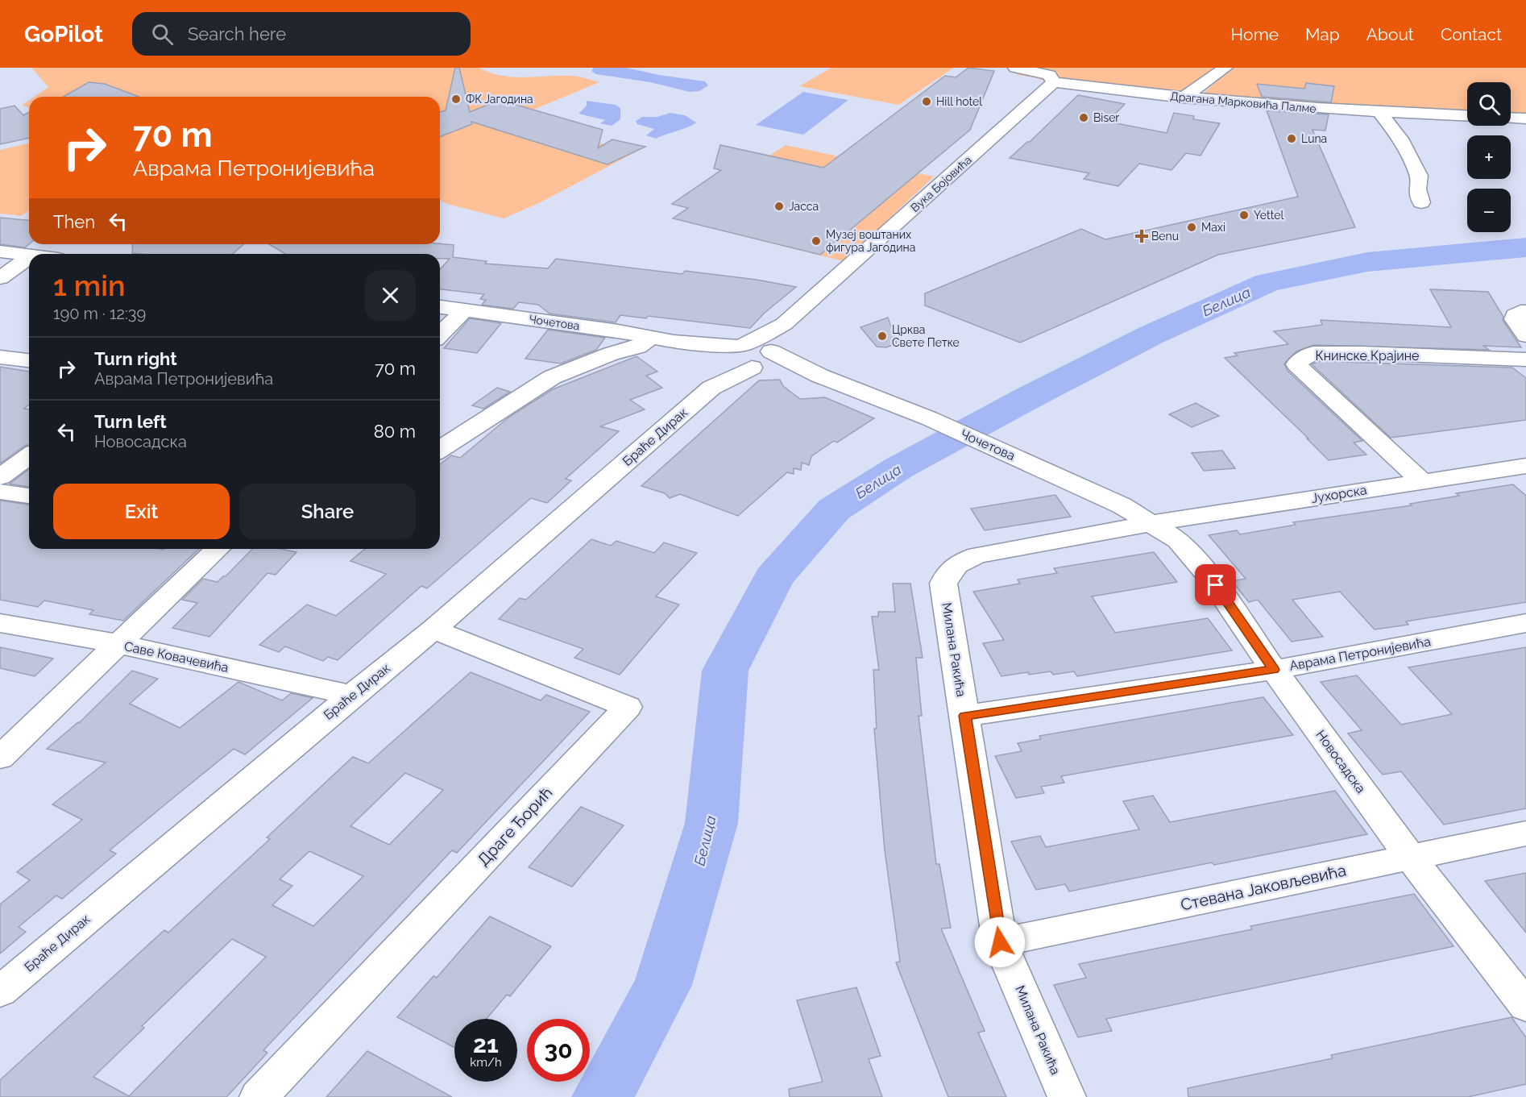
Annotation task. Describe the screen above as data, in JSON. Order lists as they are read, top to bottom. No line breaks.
{"streets":{"street":["Драгана Марковића Палме","Вука Бојовића","Чочетова","Книнске Крајине","Браће Дирак","Јухорска","Милана Ракића","Аврама Петронијевића","Саве Ковачевића","Новосадска","Драге Ђорић","Стевана Јаковљевића"]},"crossings":[["Драгана Марковића Палме","Вука Бојовића"],["Вука Бојовића","Чочетова"],["Вука Бојовића","Браће Дирак"],["Чочетова","Браће Дирак"],["Чочетова","Јухорска"],["Чочетова","Милана Ракића"],["Чочетова","Новосадска"],["Книнске Крајине","Јухорска"],["Браће Дирак","Саве Ковачевића"],["Браће Дирак","Драге Ђорић"],["Јухорска","Милана Ракића"],["Јухорска","Новосадска"],["Милана Ракића","Аврама Петронијевића"],["Милана Ракића","Новосадска"],["Милана Ракића","Стевана Јаковљевића"],["Аврама Петронијевића","Новосадска"],["Новосадска","Стевана Јаковљевића"]],"water":["Белица"],"places":{"other":["ФК Јагодина","Hill hotel","Biser","Luna","Јасса","Yettel","Maxi","Музеј воштаних фигура Јагодина","Црква Свете Петке"],"health":["Benu"]},"page":{"header":"GoPilot","search":"Search here","nav":["Home","Map","About","Contact"],"map_buttons":["+","−"],"turn":["70 m","Аврама Петронијевића"],"then":"Then","heading":["1 min","190 m · 12:39"],"list":[{"name":"Turn right","note":"Аврама Петронијевића","value":"70 m"},{"name":"Turn left","note":"Новосадска","value":"80 m"}],"buttons":["Exit","Share"],"speed":"21 km/h","limit":"30"}}
